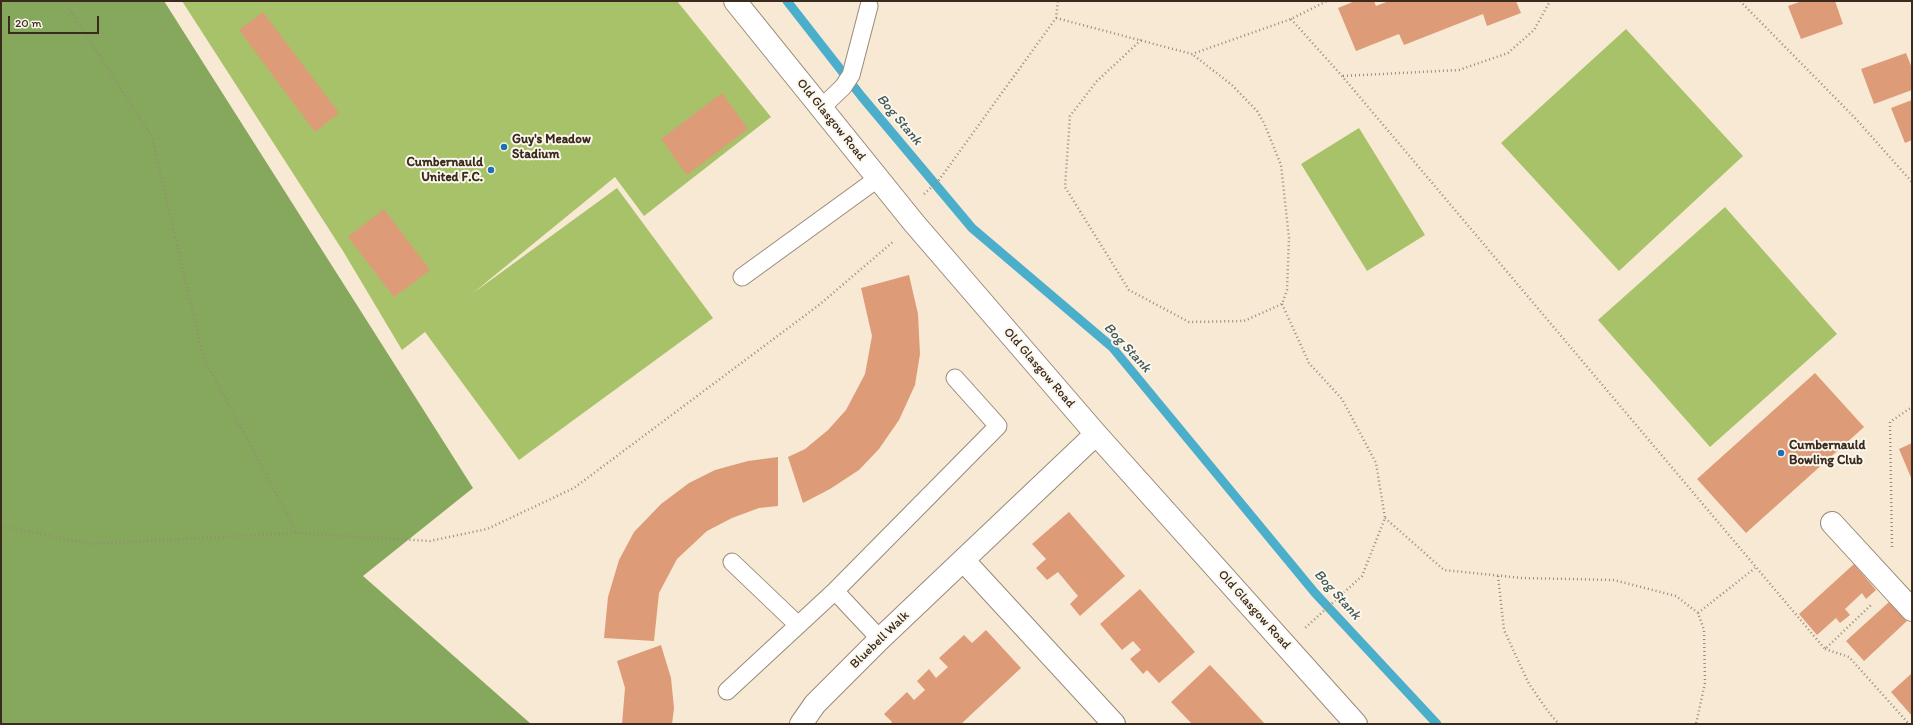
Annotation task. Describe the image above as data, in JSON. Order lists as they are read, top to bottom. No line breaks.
{"streets":{"street":["Old Glasgow Road","Bluebell Walk"]},"crossings":[["Old Glasgow Road","Bluebell Walk"]],"water":["Bog Stank"],"places":["Guy's Meadow Stadium","Cumbernauld United F.C.","Cumbernauld Bowling Club"],"scale_bar":"20 m"}
